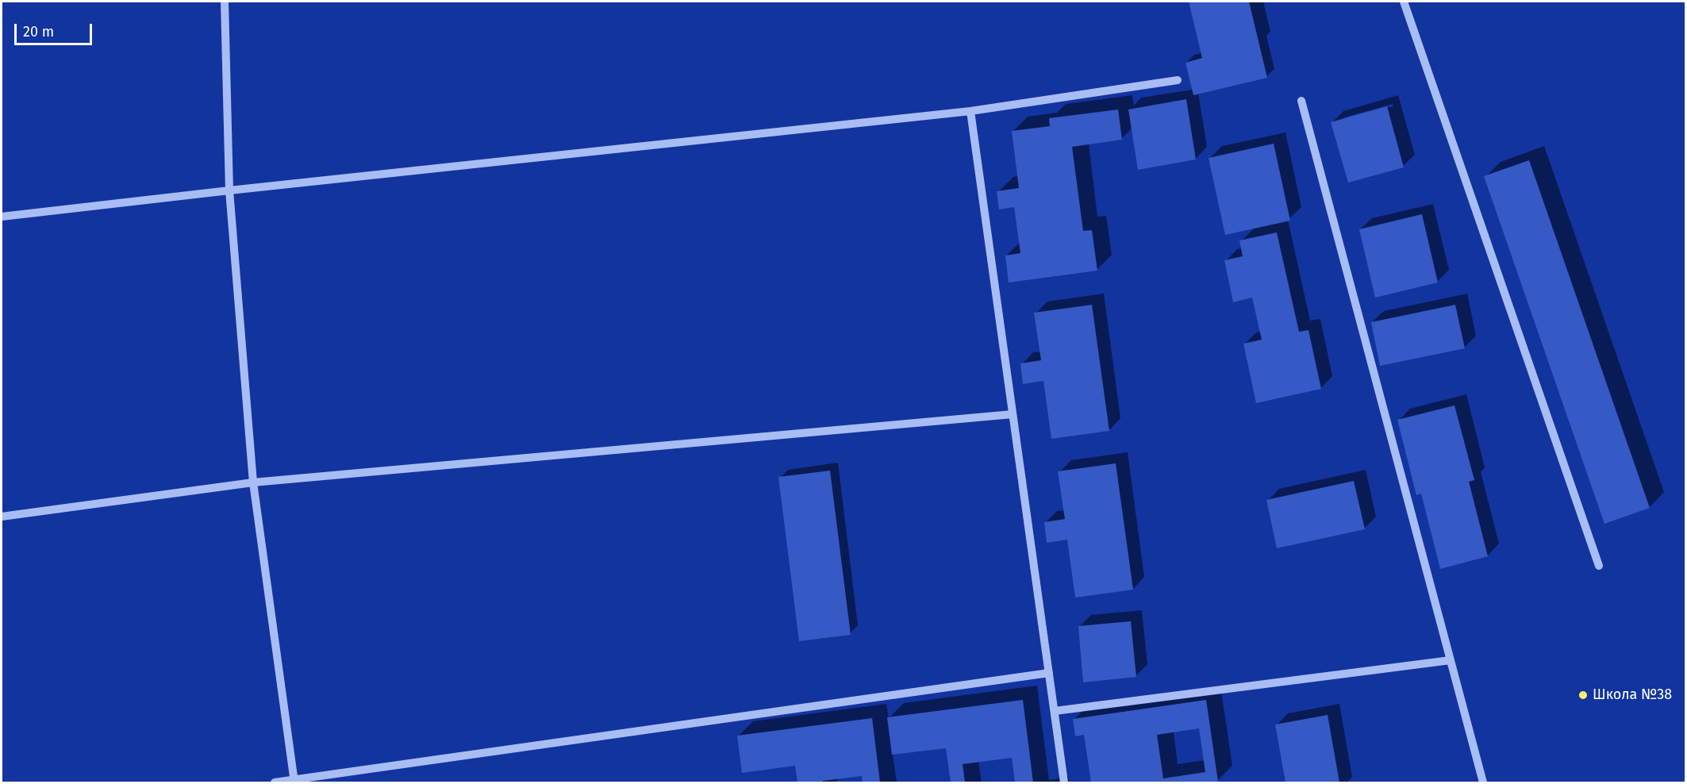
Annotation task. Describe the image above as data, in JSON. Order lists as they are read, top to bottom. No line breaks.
{"places":["Школа №38"],"scale_bar":"20 m"}
